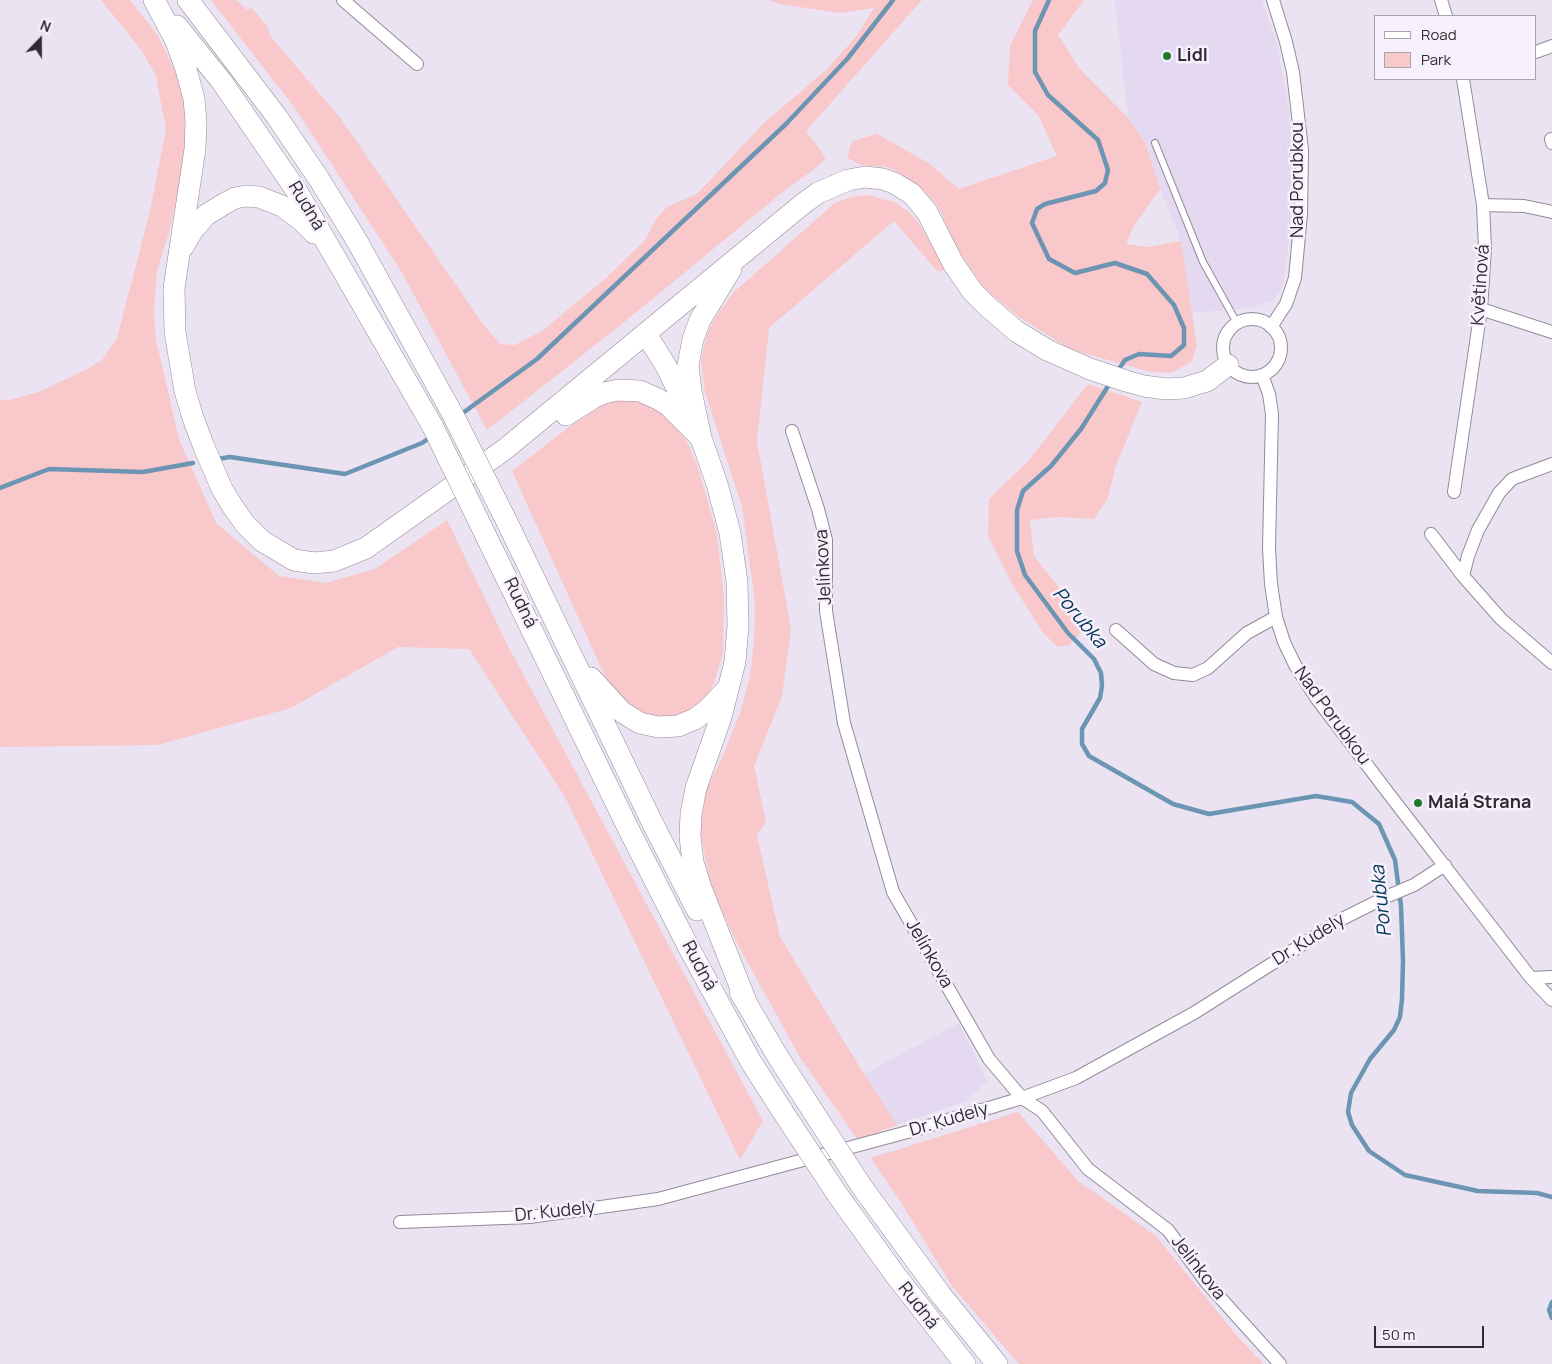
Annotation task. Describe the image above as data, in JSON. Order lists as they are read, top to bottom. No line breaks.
{"streets":{"highway":["Rudná"],"street":["Nad Porubkou","Květinová","Jelínkova","Dr. Kudely"]},"crossings":[["Nad Porubkou","Dr. Kudely"],["Jelínkova","Dr. Kudely"]],"water":["Porubka"],"places":["Lidl","Malá Strana"],"legend":["Road","Park"],"scale_bar":"50 m","north":"top"}
